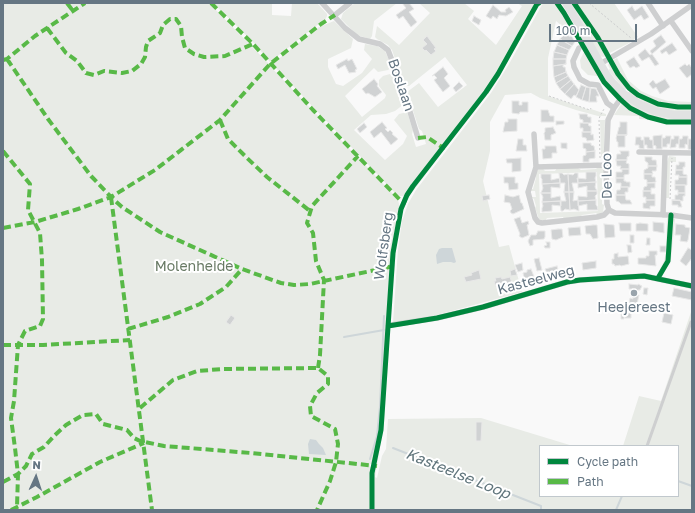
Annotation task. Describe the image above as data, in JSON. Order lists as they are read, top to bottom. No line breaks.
{"streets":{"street":["Boslaan","De Loo","Kasteelweg"],"cycle path":["Wolfsberg"]},"water":["Kasteelse Loop"],"parks":["Molenheide"],"places":["Heejereest"],"legend":["Cycle path","Path"],"scale_bar":"100 m","north":"top"}
